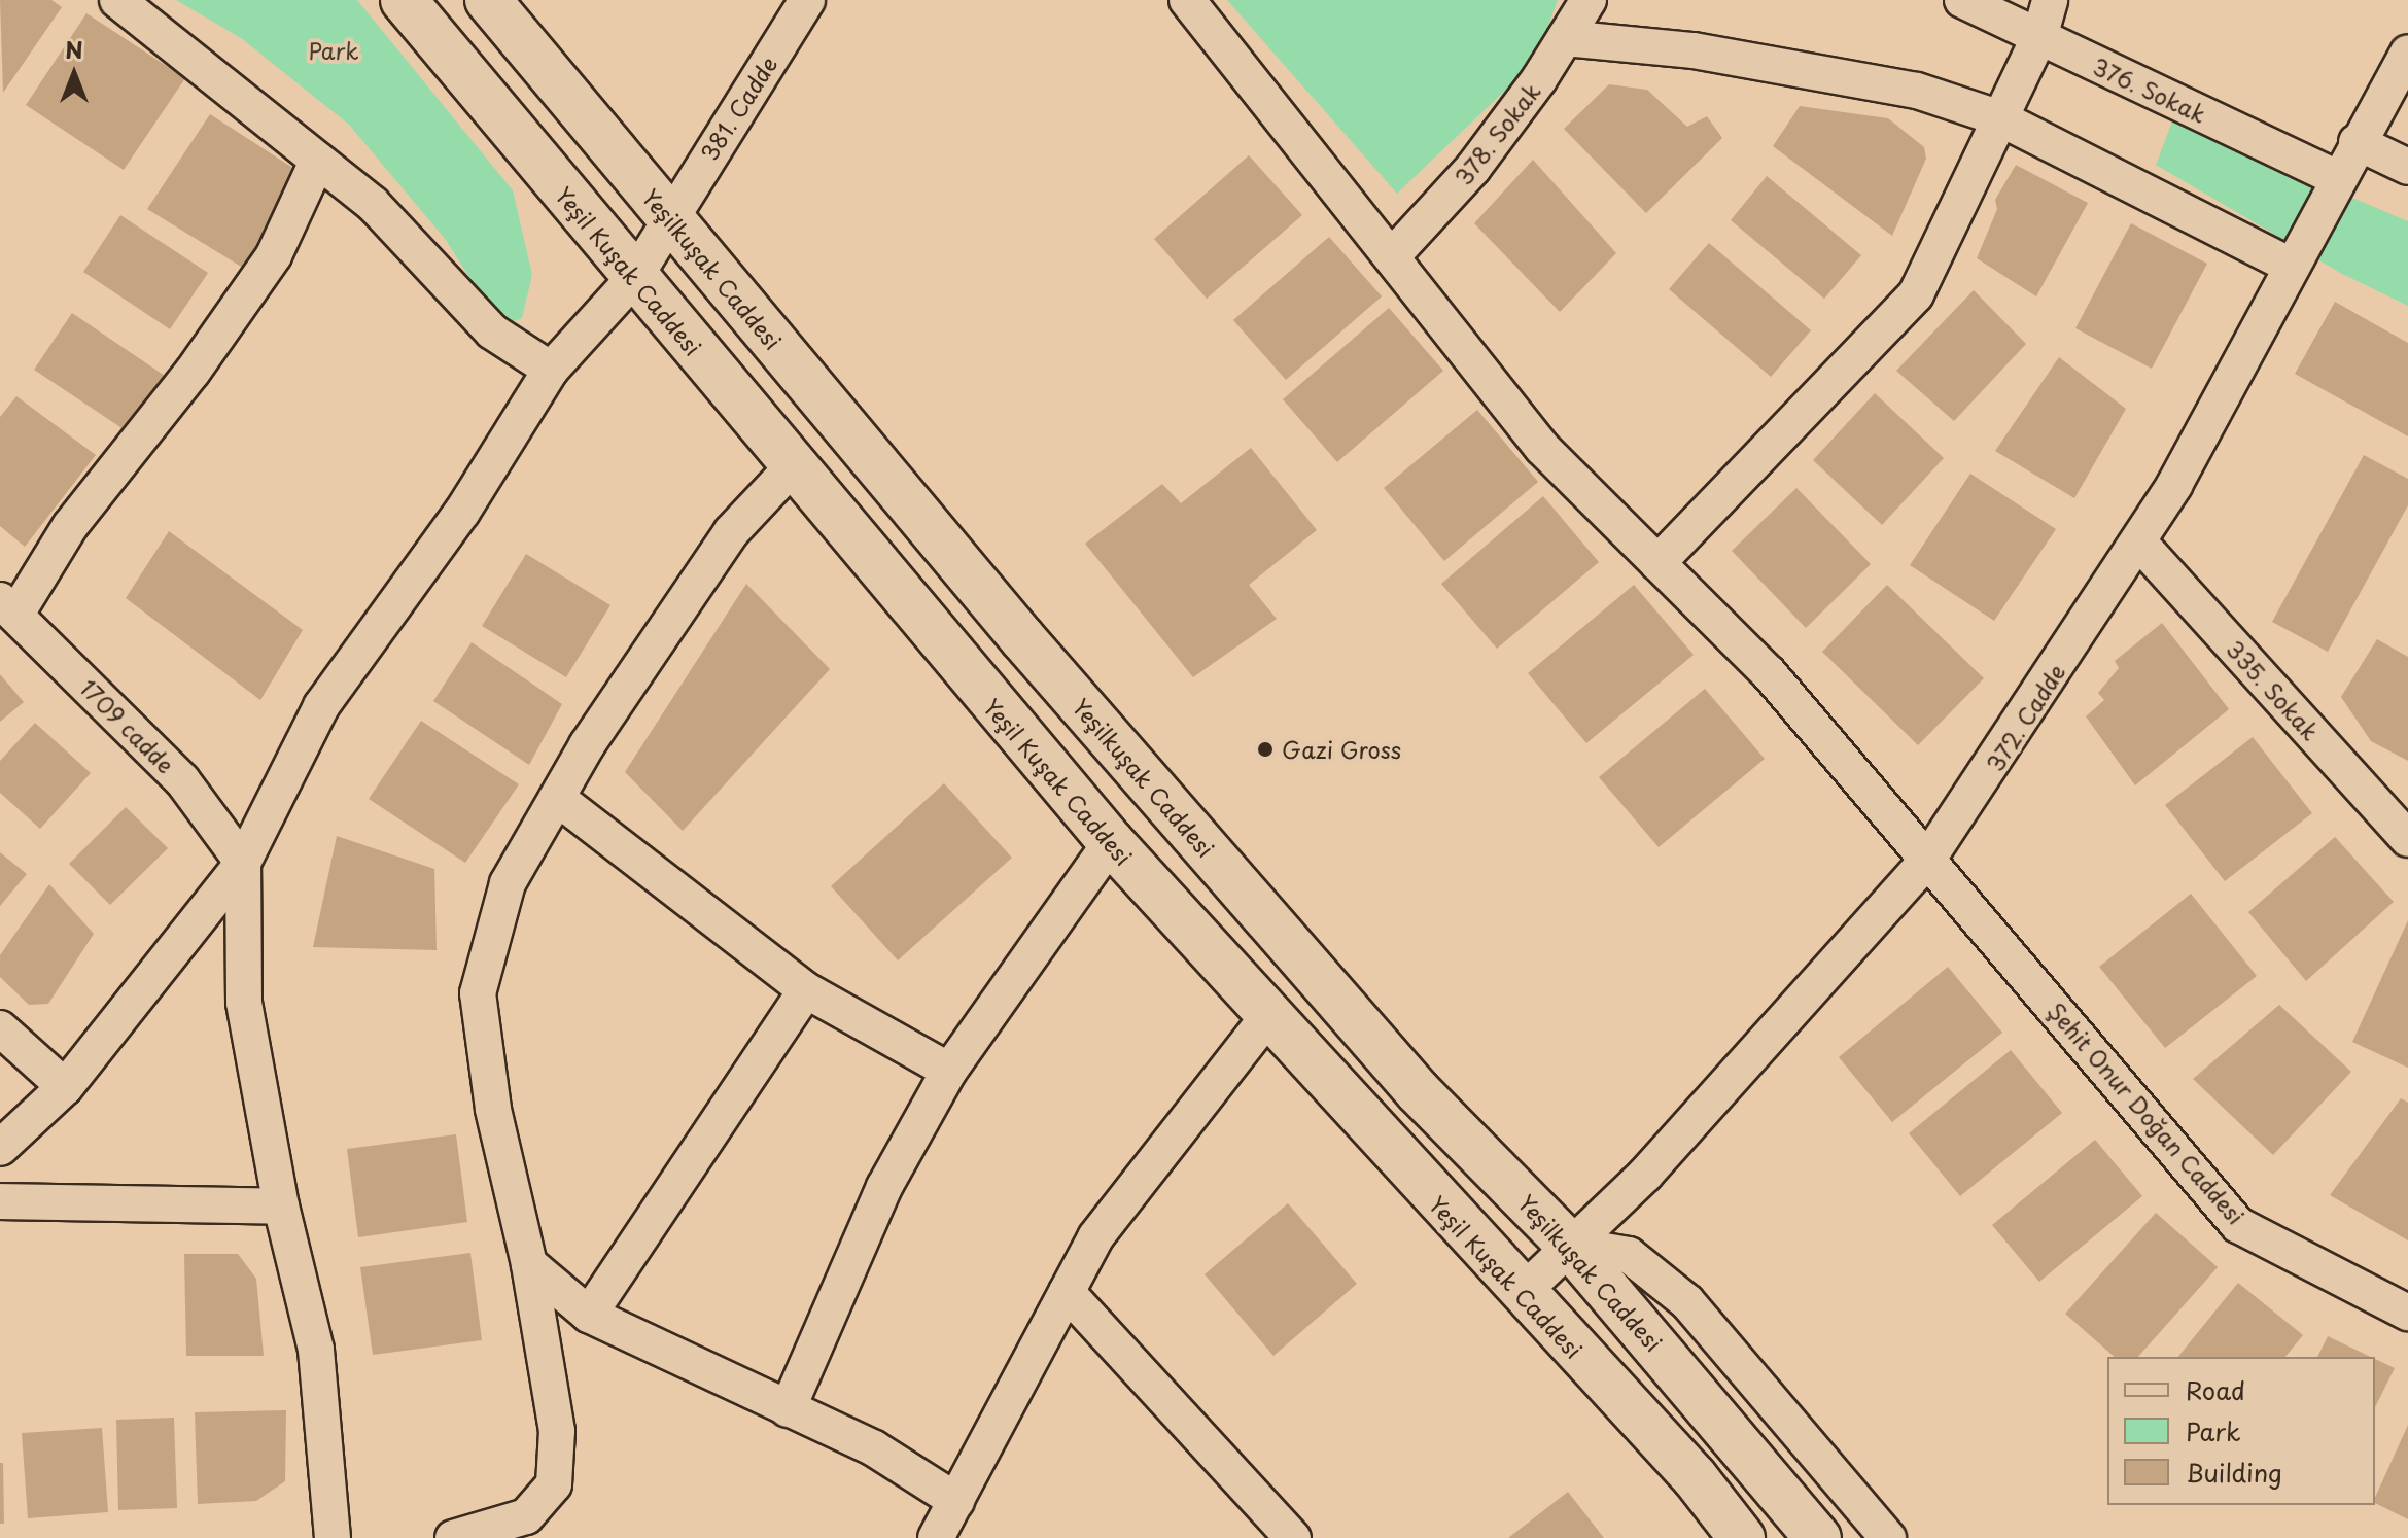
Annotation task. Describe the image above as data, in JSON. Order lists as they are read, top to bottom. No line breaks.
{"streets":{"main road":["Yeşilkuşak Caddesi","Yeşil Kuşak Caddesi"],"street":["376. Sokak","381. Cadde","378. Sokak","335. Sokak","372. Cadde","1709 cadde","Şehit Onur Doğan Caddesi"]},"crossings":[["376. Sokak","372. Cadde"],["381. Cadde","Yeşilkuşak Caddesi"],["381. Cadde","Yeşil Kuşak Caddesi"],["381. Cadde","1709 cadde"],["378. Sokak","Şehit Onur Doğan Caddesi"],["Yeşilkuşak Caddesi","372. Cadde"],["Yeşil Kuşak Caddesi","372. Cadde"],["335. Sokak","372. Cadde"],["372. Cadde","Şehit Onur Doğan Caddesi"]],"parks":["Park"],"places":["Gazi Gross"],"legend":["Road","Park","Building"],"north":"top"}
